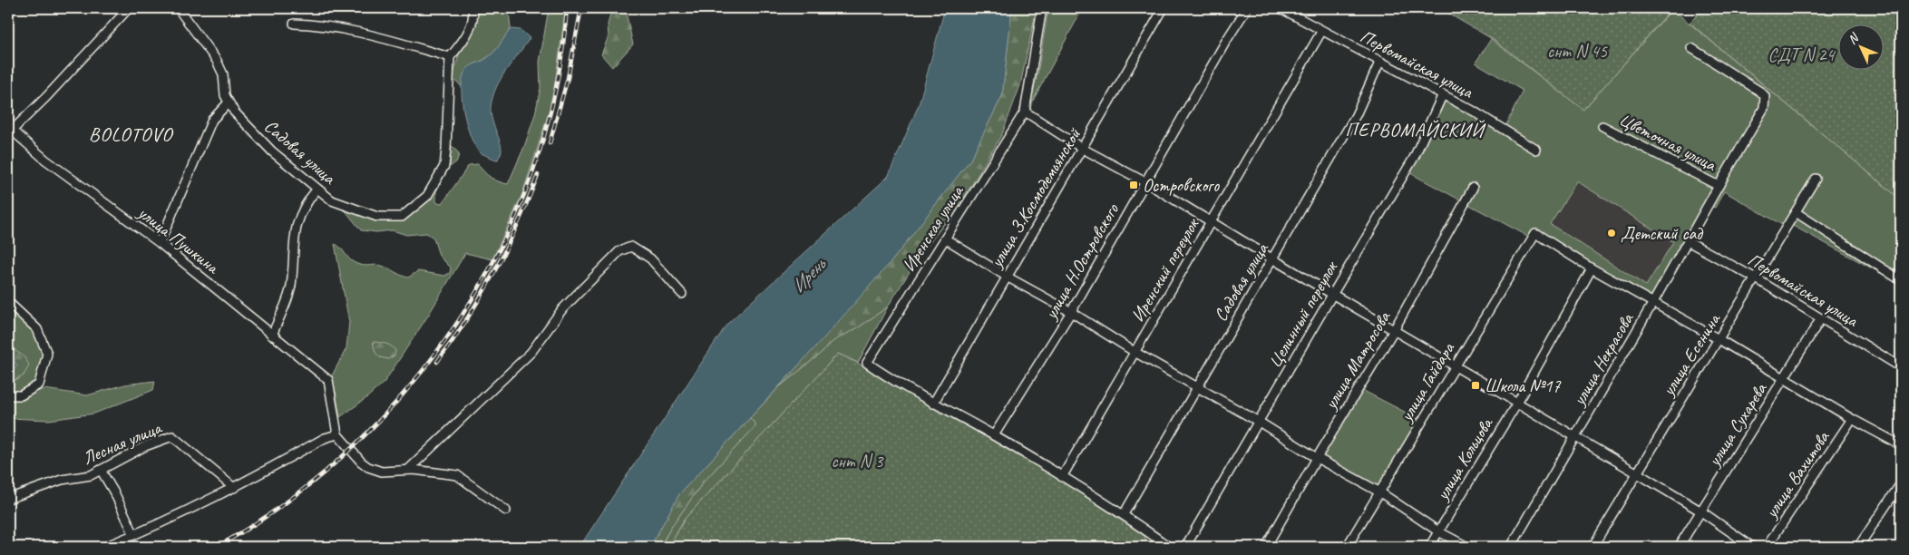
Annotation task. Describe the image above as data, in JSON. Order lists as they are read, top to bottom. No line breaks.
{"streets":{"street":["Первомайская улица","Цветочная улица","Садовая улица","улица З.Космодемьянской","Иренская улица","улица Пушкина","улица Н.Островского","Иренский переулок","Целинный переулок","улица Есенина","улица Некрасова","улица Матросова","улица Гайдара","улица Сухарева","Лесная улица","улица Кольцова","улица Вахитова"]},"crossings":[["Первомайская улица","Садовая улица"],["Первомайская улица","Иренский переулок"],["Первомайская улица","Целинный переулок"],["Первомайская улица","улица Есенина"],["Первомайская улица","улица Некрасова"],["Первомайская улица","улица Сухарева"],["Цветочная улица","улица Некрасова"],["улица З.Космодемьянской","Иренская улица"],["улица Гайдара","улица Кольцова"]],"districts":["ПЕРВОМАЙСКИЙ","BOLOTOVO"],"water":["Ирень"],"parks":["снт N 45","СДТ N 24","снт N 3"],"places":{"transit":["Островского","Школа №17"],"other":["Детский сад"]},"north":"top left"}
